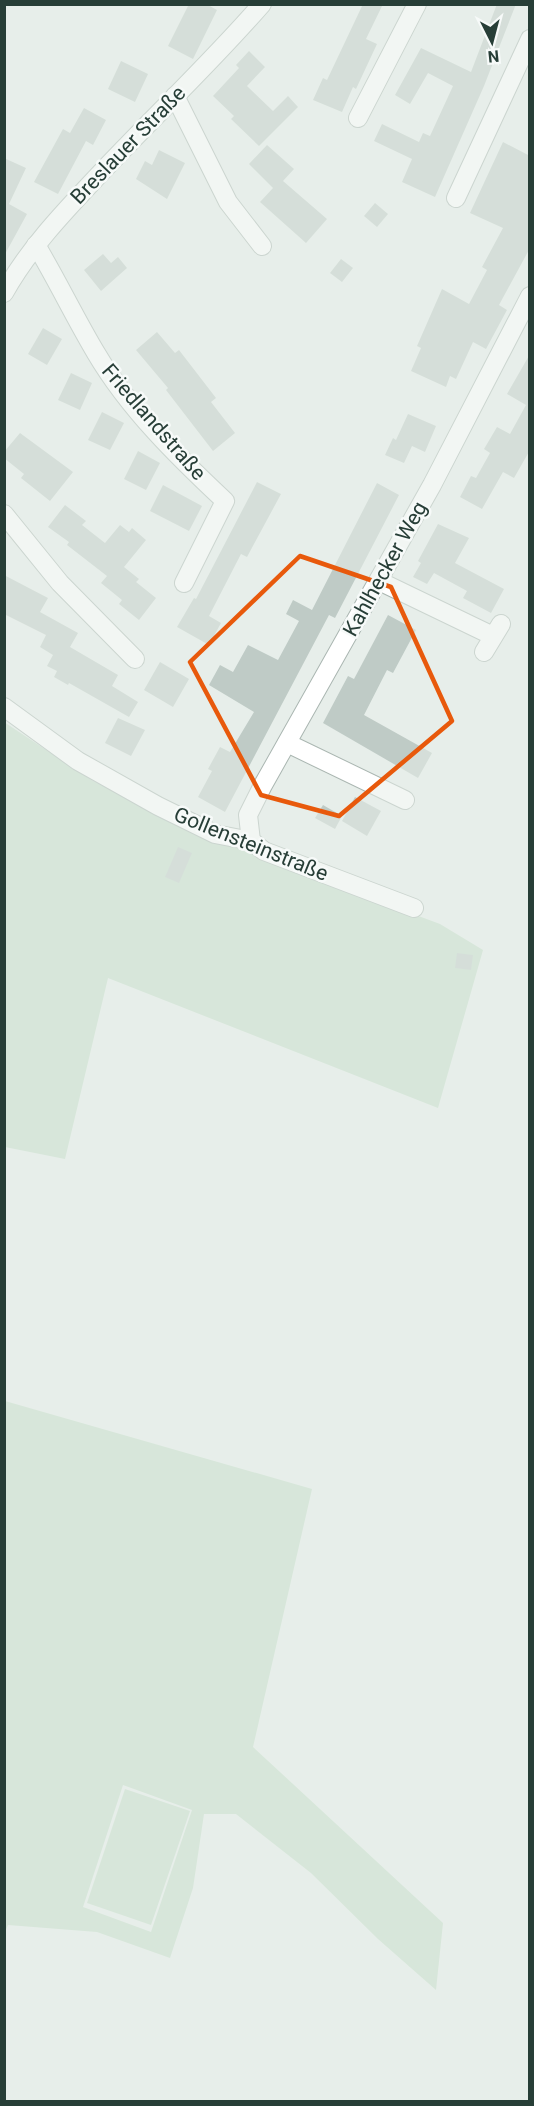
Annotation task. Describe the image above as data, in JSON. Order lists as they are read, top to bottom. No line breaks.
{"streets":{"street":["Breslauer Straße","Friedlandstraße","Kahlhecker Weg","Gollensteinstraße"]},"crossings":[["Breslauer Straße","Friedlandstraße"],["Kahlhecker Weg","Gollensteinstraße"]],"north":"bottom"}
